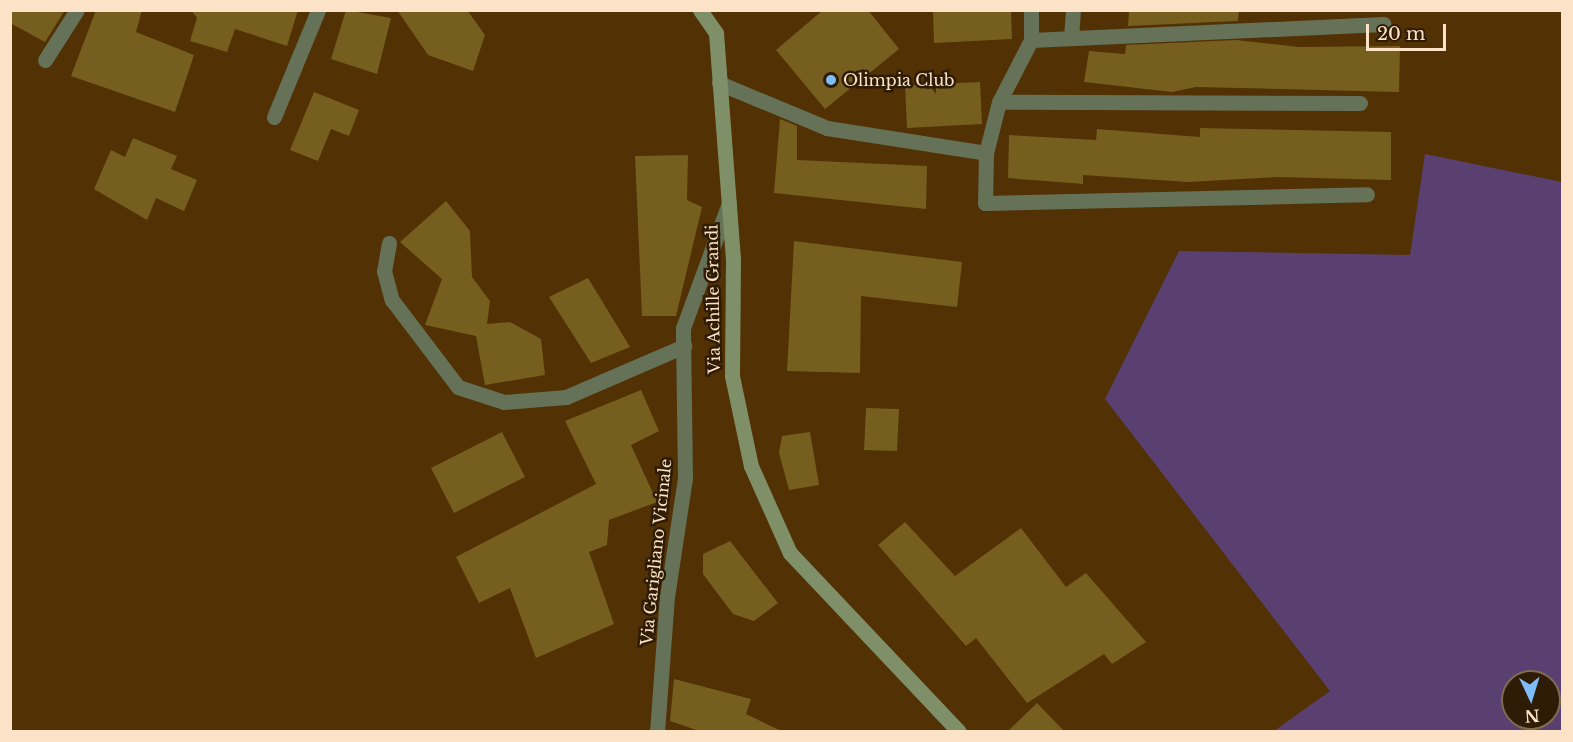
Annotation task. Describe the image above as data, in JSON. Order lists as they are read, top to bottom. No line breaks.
{"streets":{"main road":["Via Achille Grandi"],"street":["Via Garigliano Vicinale"]},"crossings":[["Via Achille Grandi","Via Garigliano Vicinale"]],"places":["Olimpia Club"],"scale_bar":"20 m","north":"bottom"}
